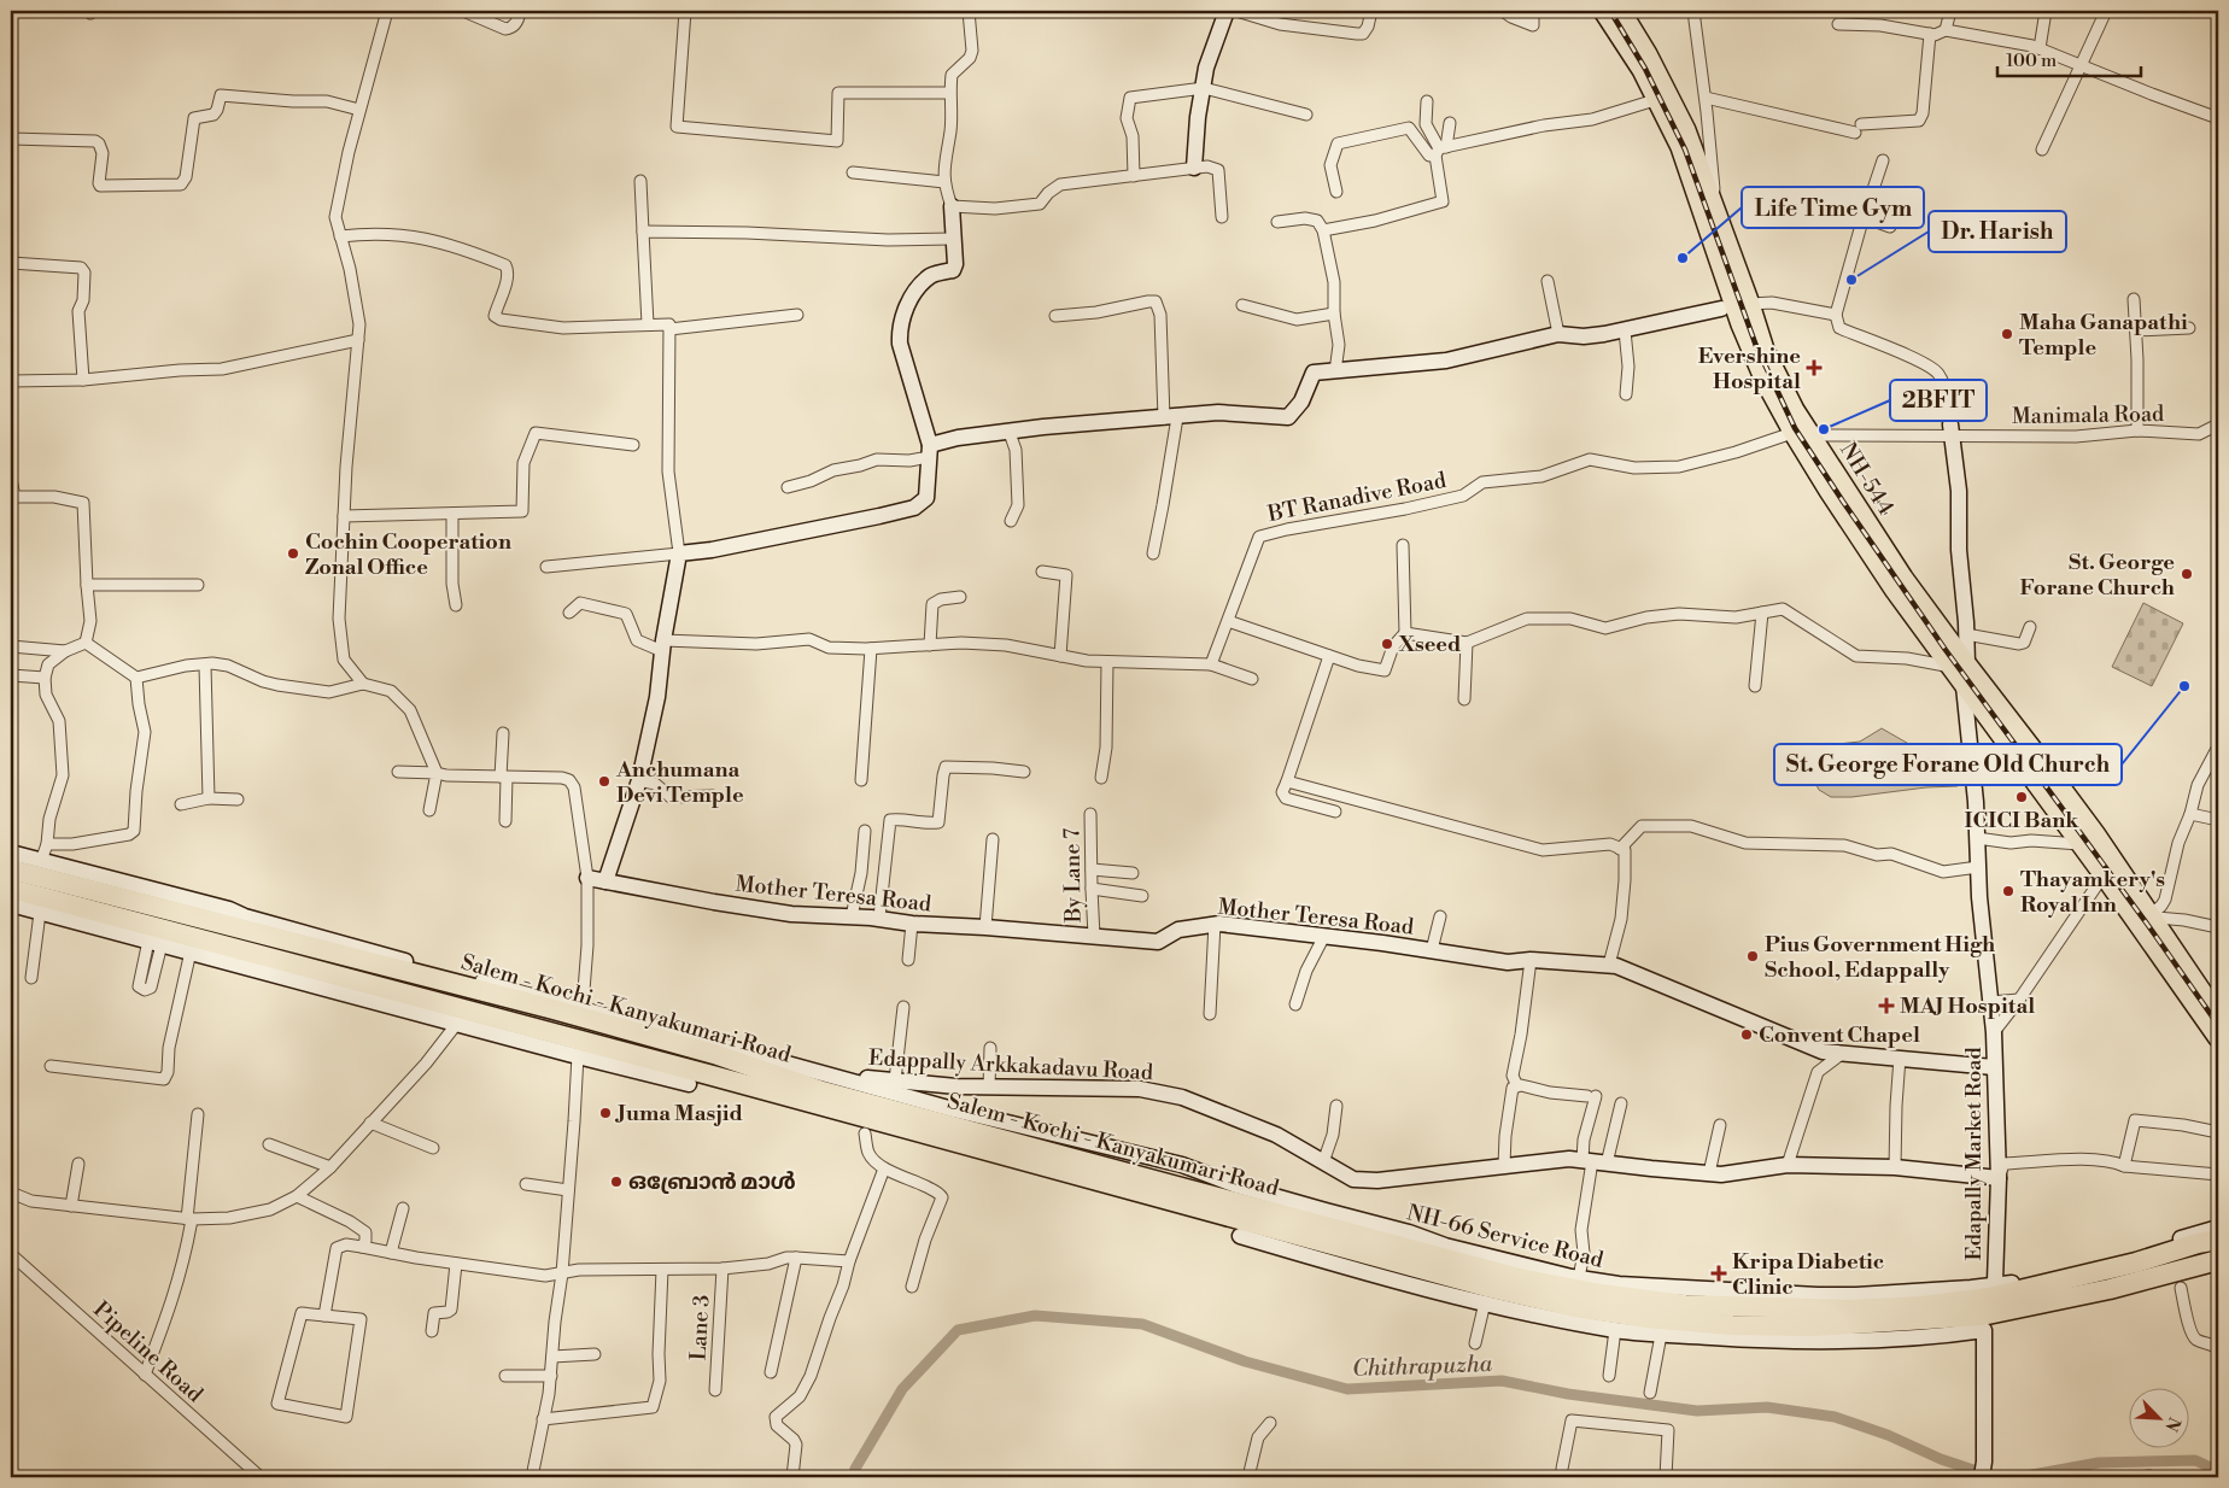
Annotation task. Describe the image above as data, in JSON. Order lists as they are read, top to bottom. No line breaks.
{"streets":{"highway":["Salem - Kochi - Kanyakumari Road"],"main road":["NH-544"],"street":["Manimala Road","BT Ranadive Road","By Lane 7","Mother Teresa Road","Edappally Arkkakadavu Road","Edapally Market Road","NH-66 Service Road","Lane 3","Pipeline Road"]},"crossings":[["Manimala Road","NH-544"],["Manimala Road","BT Ranadive Road"],["NH-544","BT Ranadive Road"],["NH-544","Edapally Market Road"],["By Lane 7","Mother Teresa Road"],["Mother Teresa Road","Edapally Market Road"],["Salem - Kochi - Kanyakumari Road","Edapally Market Road"],["Salem - Kochi - Kanyakumari Road","NH-66 Service Road"],["Edappally Arkkakadavu Road","Edapally Market Road"],["Edappally Arkkakadavu Road","NH-66 Service Road"]],"water":["Chithrapuzha"],"places":{"other":["Life Time Gym","Dr. Harish","Maha Ganapathi Temple","2BFIT","Cochin Cooperation Zonal Office","St. George Forane Church","Xseed","St. George Forane Old Church","Anchumana Devi Temple","ICICI Bank","Thayamkery's Royal Inn","Pius Government High School, Edappally","Convent Chapel","Juma Masjid","ഒബ്രോൻ മാൾ"],"health":["Evershine Hospital","MAJ Hospital","Kripa Diabetic Clinic"]},"scale_bar":"100 m","north":"bottom right"}
